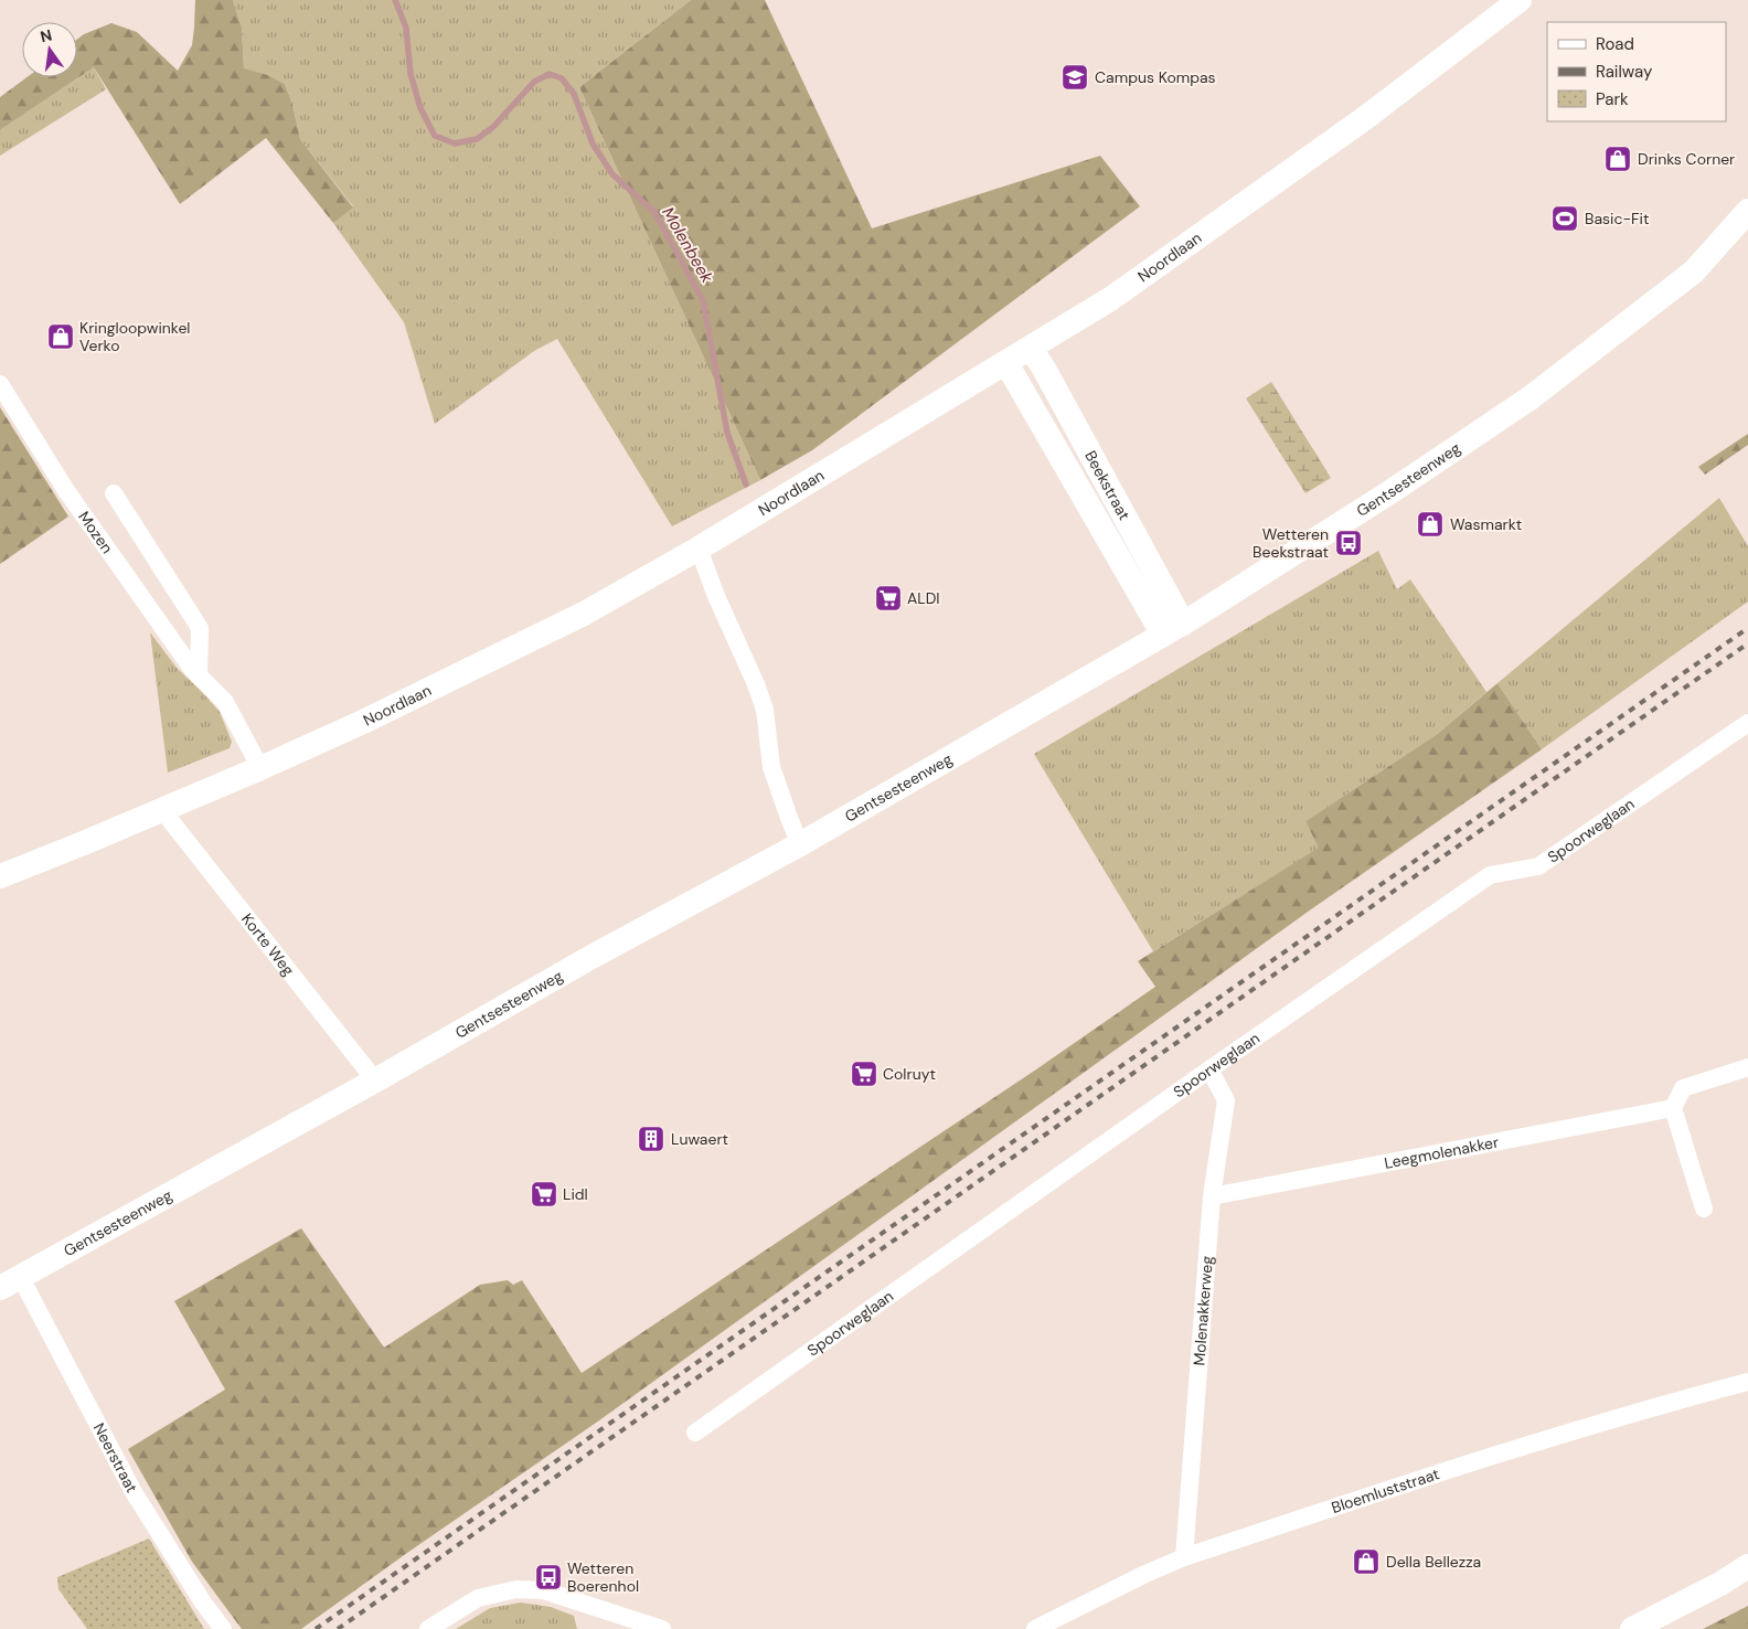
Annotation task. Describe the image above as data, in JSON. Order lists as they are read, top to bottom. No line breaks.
{"streets":{"street":["Noordlaan","Gentsesteenweg","Beekstraat","Mozen","Spoorweglaan","Korte Weg","Leegmolenakker","Molenakkerweg","Neerstraat","Bloemluststraat"]},"crossings":[["Noordlaan","Beekstraat"],["Noordlaan","Mozen"],["Noordlaan","Korte Weg"],["Gentsesteenweg","Beekstraat"],["Gentsesteenweg","Korte Weg"],["Gentsesteenweg","Neerstraat"],["Spoorweglaan","Molenakkerweg"],["Leegmolenakker","Molenakkerweg"],["Molenakkerweg","Bloemluststraat"]],"water":["Molenbeek"],"places":{"school or university":["Campus Kompas"],"shop":["Drinks Corner","Kringloopwinkel Verko","Wasmarkt","Della Bellezza"],"sports":["Basic-Fit"],"bus stop":["Wetteren Beekstraat","Wetteren Boerenhol"],"supermarket":["ALDI","Colruyt","Lidl"],"building":["Luwaert"]},"legend":["Road","Railway","Park"],"north":"top"}
